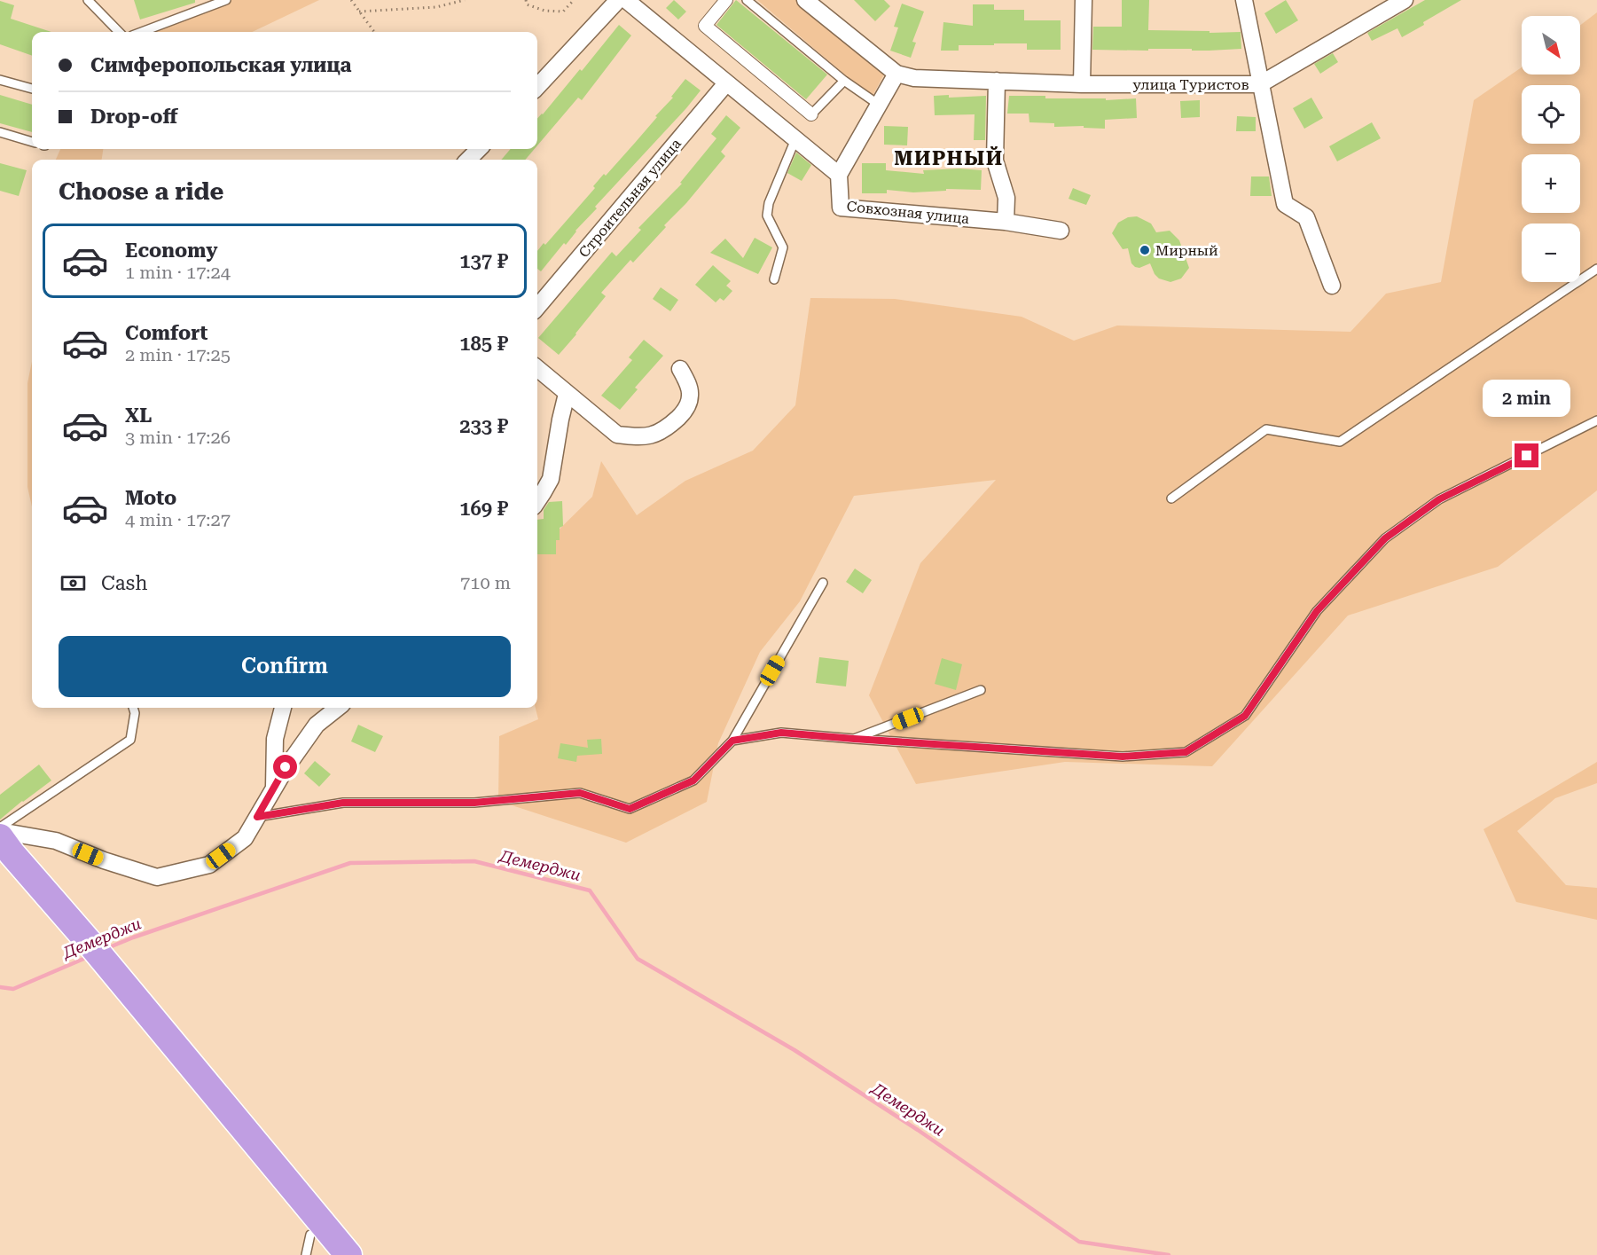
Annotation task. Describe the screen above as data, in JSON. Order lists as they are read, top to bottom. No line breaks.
{"streets":{"street":["улица Туристов","Строительная улица","Совхозная улица"]},"districts":["МИРНЫЙ"],"water":["Демерджи"],"places":["Мирный"],"north":"bottom right","page":{"map_buttons":["+","−"],"banner":["Симферопольская улица","Drop-off"],"heading":"Choose a ride","list":[{"name":"Economy","note":"1 min · 17:24","value":"137 ₽"},{"name":"Comfort","note":"2 min · 17:25","value":"185 ₽"},{"name":"XL","note":"3 min · 17:26","value":"233 ₽"},{"name":"Moto","note":"4 min · 17:27","value":"169 ₽"}],"bubble":"2 min","pay":["Cash","710 m"],"buttons":"Confirm"}}
